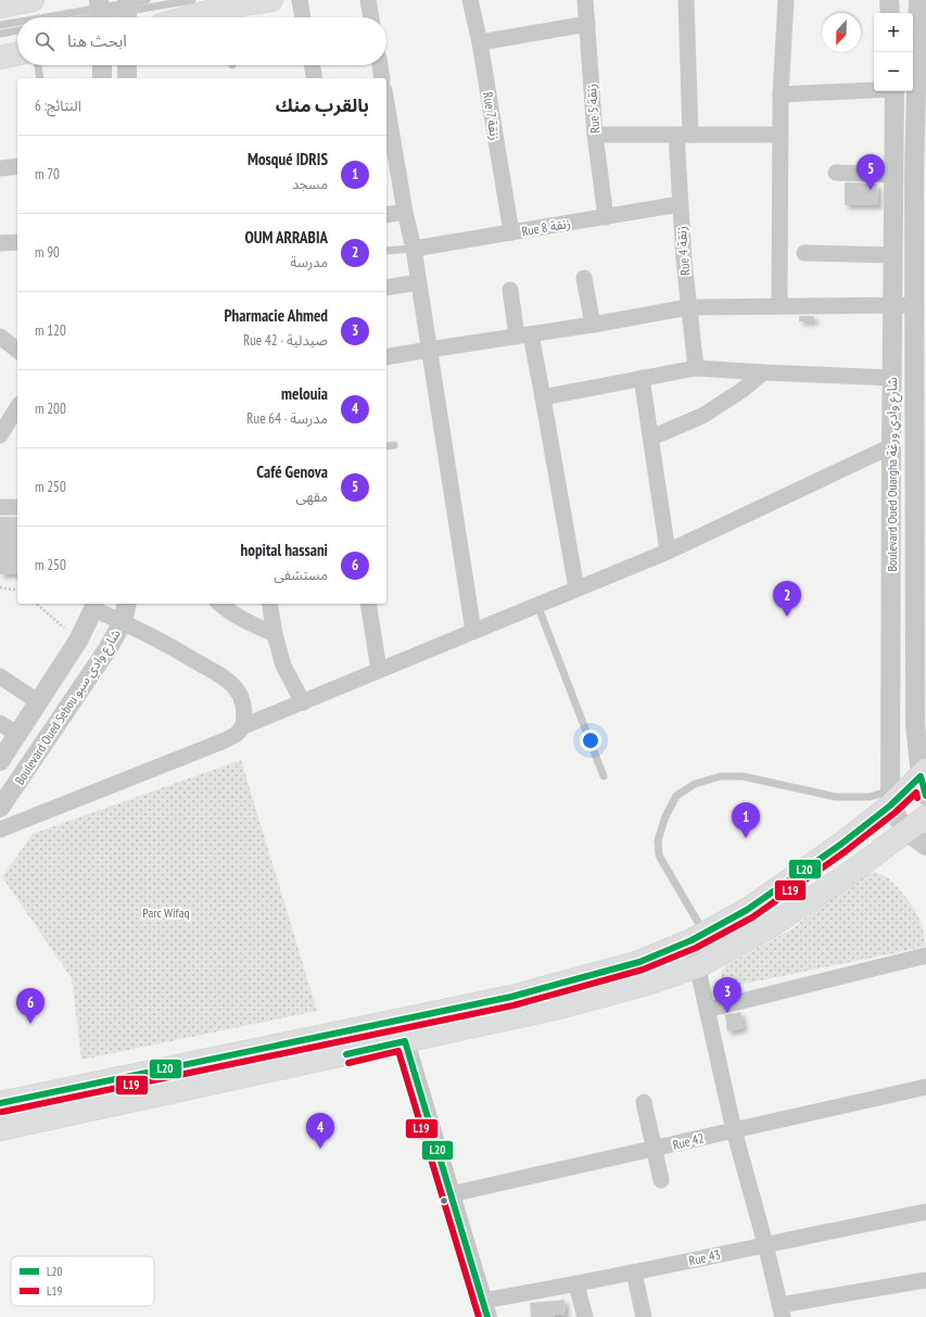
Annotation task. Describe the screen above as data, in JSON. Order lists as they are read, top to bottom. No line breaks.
{"streets":{"street":["Rue 5 زنقة","Rue 7 زنقة","Rue 8 زنقة","Rue 4 زنقة","Boulevard Oued Ouargha شارع وادي ورغة","Boulevard Oued Sebou شارع وادي سبو","Rue 42","Rue 43"]},"crossings":[["Rue 5 زنقة","Rue 8 زنقة"],["Rue 7 زنقة","Rue 8 زنقة"],["Rue 8 زنقة","Rue 4 زنقة"]],"parks":["Parc Wifaq"],"lines":["transit line L20","transit line L19"],"legend":["L20","L19"],"north":"bottom","page":{"map_buttons":["+","−"],"search":"ابحث هنا","heading":["بالقرب منك","النتائج: 6"],"list":[{"mark":"1","name":"Mosqué IDRIS","note":"مسجد","value":"70 m"},{"mark":"2","name":"OUM ARRABIA","note":"مدرسة","value":"90 m"},{"mark":"3","name":"Pharmacie Ahmed","note":"صيدلية · Rue 42","value":"120 m"},{"mark":"4","name":"melouia","note":"مدرسة · Rue 64","value":"200 m"},{"mark":"5","name":"Café Genova","note":"مقهى","value":"250 m"},{"mark":"6","name":"hopital hassani","note":"مستشفى","value":"250 m"}],"pins":["5","2","1","3","6","4"]}}
